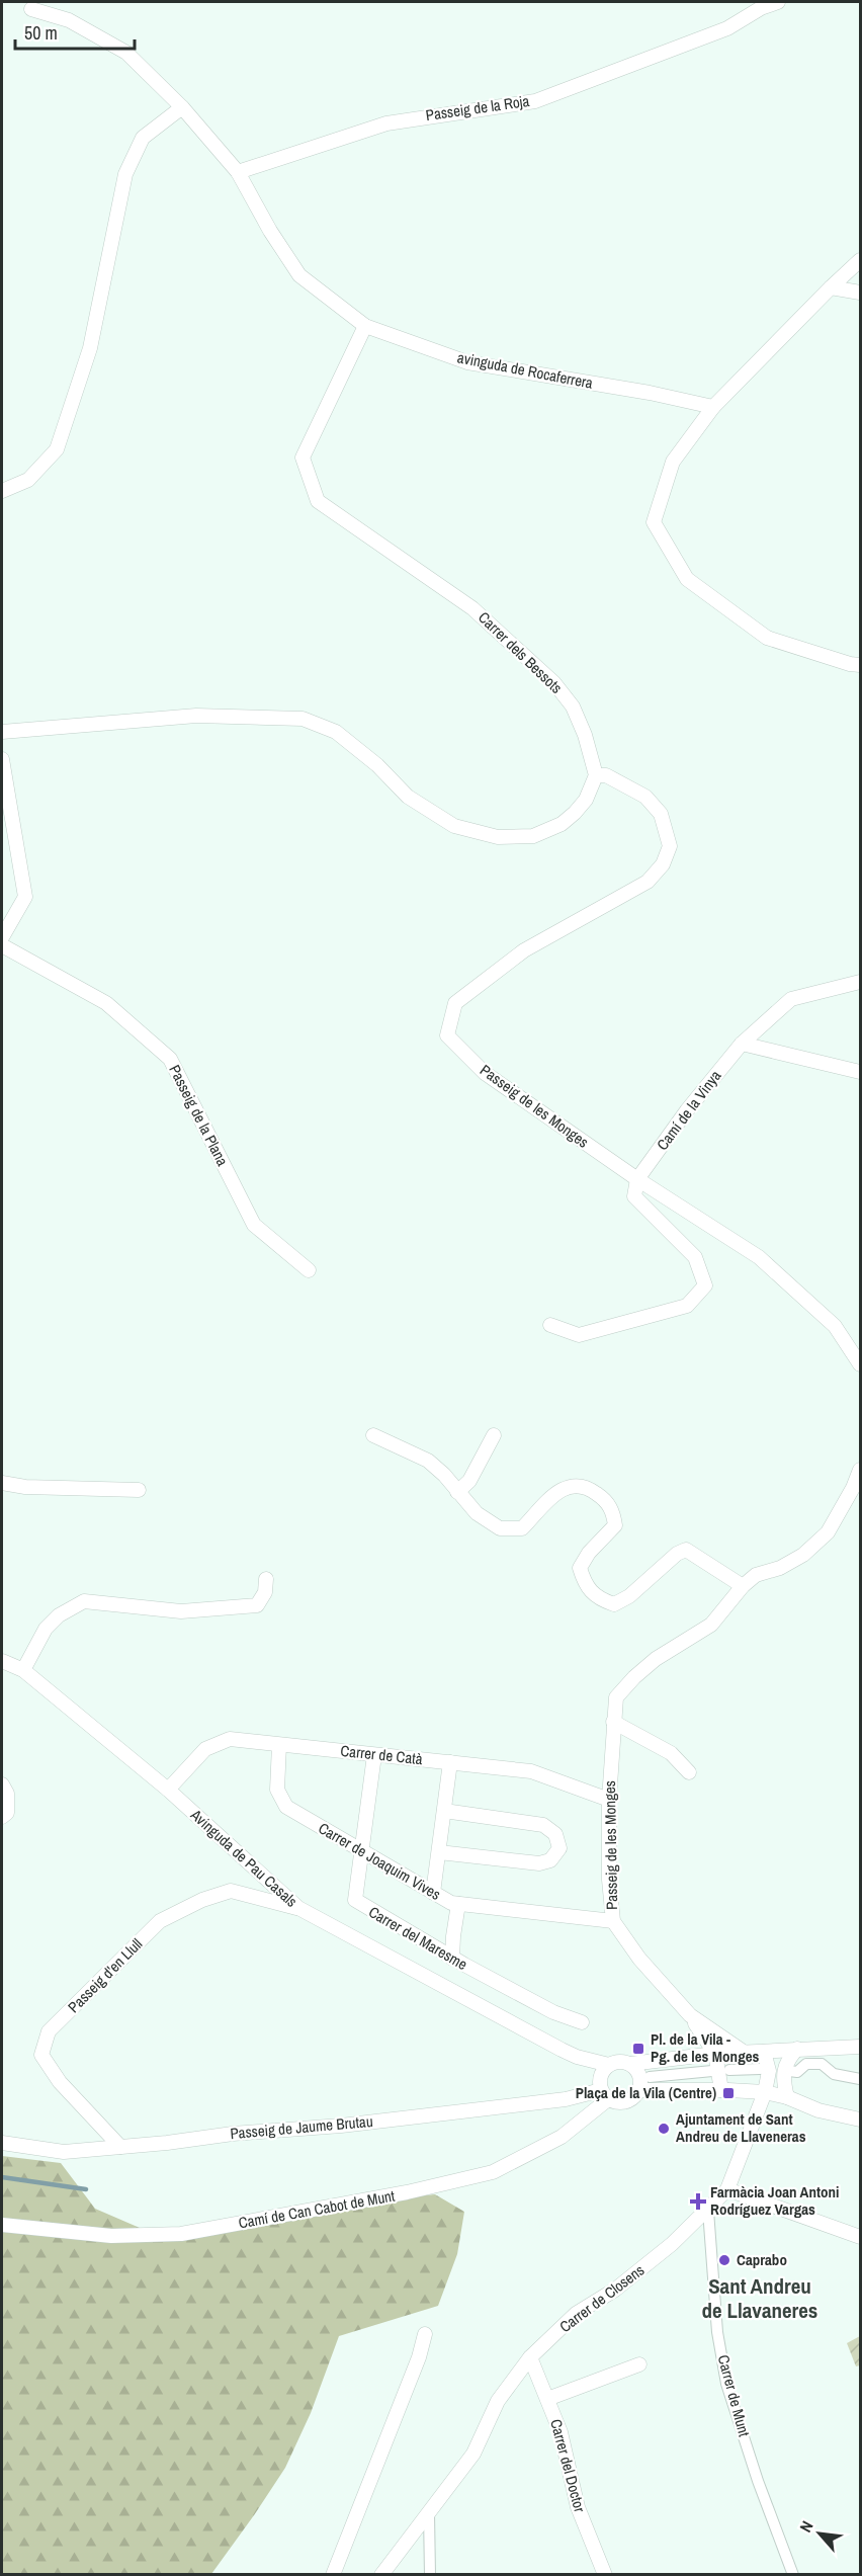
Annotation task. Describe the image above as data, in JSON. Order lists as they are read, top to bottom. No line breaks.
{"streets":{"street":["Passeig de la Roja","avinguda de Rocaferrera","Carrer dels Bessots","Passeig de les Monges","Camí de la Vinya","Passeig de la Plana","Carrer de Catà","Avinguda de Pau Casals","Carrer de Joaquim Vives","Carrer del Maresme","Passeig d'en Llull","Passeig de Jaume Brutau","Camí de Can Cabot de Munt","Carrer de Closens","Carrer de Munt","Carrer del Doctor"]},"crossings":[["Passeig de la Roja","avinguda de Rocaferrera"],["avinguda de Rocaferrera","Carrer dels Bessots"],["Carrer dels Bessots","Passeig de les Monges"],["Passeig de les Monges","Camí de la Vinya"],["Passeig de les Monges","Carrer de Catà"],["Passeig de les Monges","Carrer de Joaquim Vives"],["Carrer de Catà","Avinguda de Pau Casals"],["Carrer de Catà","Carrer de Joaquim Vives"],["Carrer de Catà","Carrer del Maresme"],["Avinguda de Pau Casals","Passeig d'en Llull"],["Avinguda de Pau Casals","Passeig de Jaume Brutau"],["Avinguda de Pau Casals","Camí de Can Cabot de Munt"],["Carrer de Joaquim Vives","Carrer del Maresme"],["Passeig d'en Llull","Passeig de Jaume Brutau"],["Passeig de Jaume Brutau","Camí de Can Cabot de Munt"],["Carrer de Closens","Carrer de Munt"],["Carrer de Closens","Carrer del Doctor"]],"districts":["Sant Andreu de Llavaneres"],"places":{"transit":["Pl. de la Vila - Pg. de les Monges","Plaça de la Vila (Centre)"],"other":["Ajuntament de Sant Andreu de Llaveneras","Caprabo"],"health":["Farmàcia Joan Antoni Rodríguez Vargas"]},"scale_bar":"50 m","north":"top left"}
